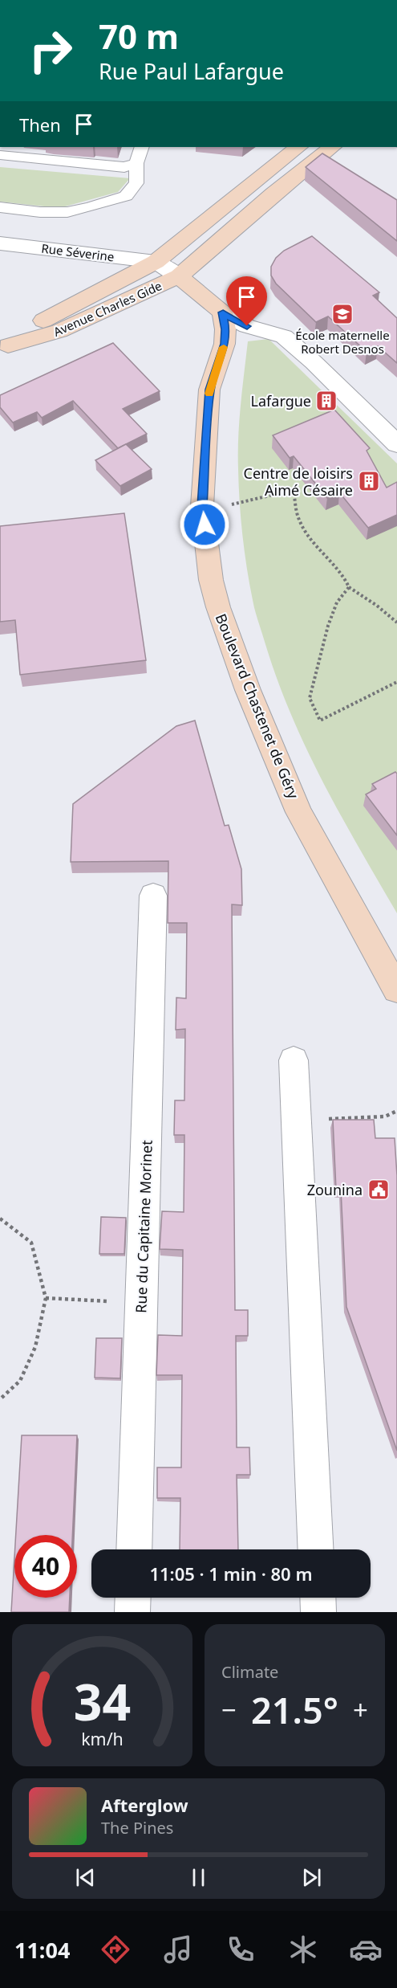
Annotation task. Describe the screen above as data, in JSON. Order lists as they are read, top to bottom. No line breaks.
{"streets":{"main road":["Avenue Charles Gide","Boulevard Chastenet de Géry"],"street":["Rue Séverine","Rue du Capitaine Morinet"]},"crossings":[["Rue Séverine","Avenue Charles Gide"]],"places":{"school or university":["École maternelle Robert Desnos"],"building":["Lafargue","Centre de loisirs Aimé Césaire"],"public building":["Zounina"]},"page":{"turn":["70 m","Rue Paul Lafargue"],"then":"Then","limit":"40","trip":"11:05 · 1 min · 80 m","tile":"Climate","heat":["−","21.5°","+"],"song":["Afterglow","The Pines"],"tabs":"11:04","gauge":["34","km/h"]}}
